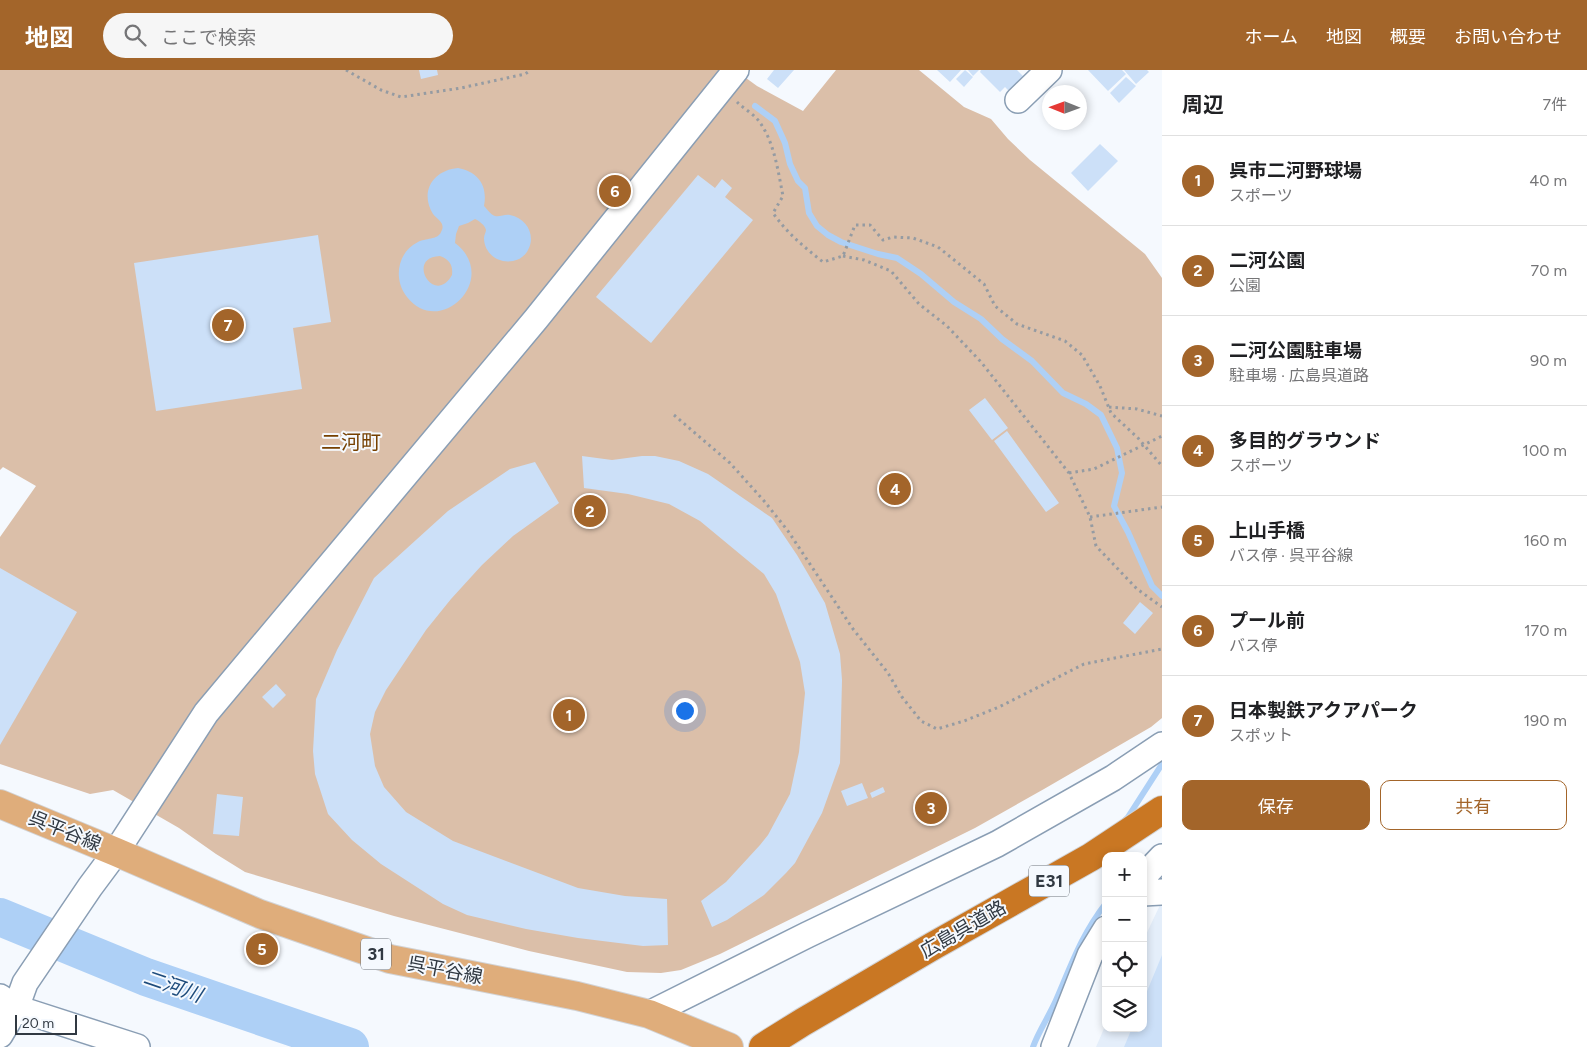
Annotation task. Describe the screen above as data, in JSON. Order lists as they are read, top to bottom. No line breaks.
{"streets":{"highway":["E31","広島呉道路"],"main road":["呉平谷線","31"]},"districts":["二河町"],"water":["二河川"],"scale_bar":"20 m","north":"left","page":{"header":"地図","search":"ここで検索","nav":["ホーム","地図","概要","お問い合わせ"],"heading":["周辺","7件"],"list":[{"mark":"1","name":"呉市二河野球場","note":"スポーツ","value":"40 m"},{"mark":"2","name":"二河公園","note":"公園","value":"70 m"},{"mark":"3","name":"二河公園駐車場","note":"駐車場 · 広島呉道路","value":"90 m"},{"mark":"4","name":"多目的グラウンド","note":"スポーツ","value":"100 m"},{"mark":"5","name":"上山手橋","note":"バス停 · 呉平谷線","value":"160 m"},{"mark":"6","name":"プール前","note":"バス停","value":"170 m"},{"mark":"7","name":"日本製鉄アクアパーク","note":"スポット","value":"190 m"}],"pins":["6","7","4","2","1","3","5"],"buttons":["保存","共有"],"map_buttons":["+","−"],"scale":"20 m"}}
